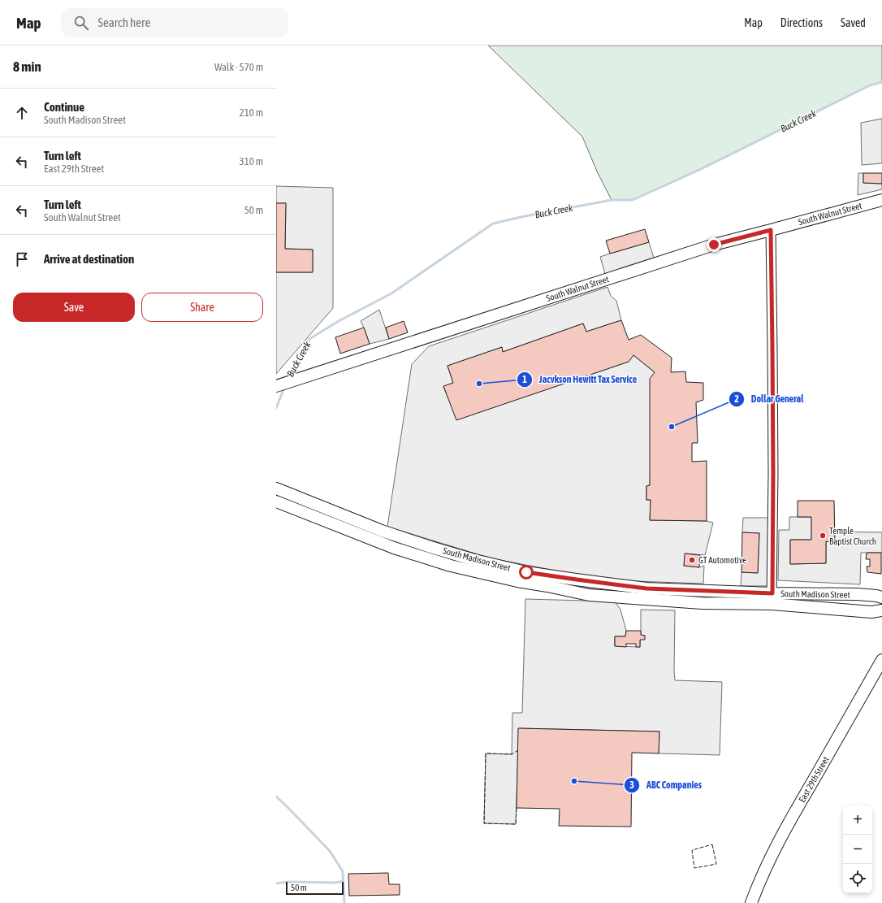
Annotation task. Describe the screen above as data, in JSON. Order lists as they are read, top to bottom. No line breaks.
{"streets":{"main road":["South Walnut Street","South Madison Street","East 29th Street"]},"water":["Buck Creek"],"places":["Jacvkson Hewitt Tax Service","Dollar General","Temple Baptist Church","GT Automotive","ABC Companies"],"scale_bar":"50 m","page":{"header":"Map","search":"Search here","nav":["Map","Directions","Saved"],"heading":["8 min","Walk · 570 m"],"list":[["Continue","South Madison Street","210 m"],["Turn left","East 29th Street","310 m"],["Turn left","South Walnut Street","50 m"],"Arrive at destination"],"buttons":["Save","Share"],"map_buttons":["+","−"],"scale":"50 m"}}
